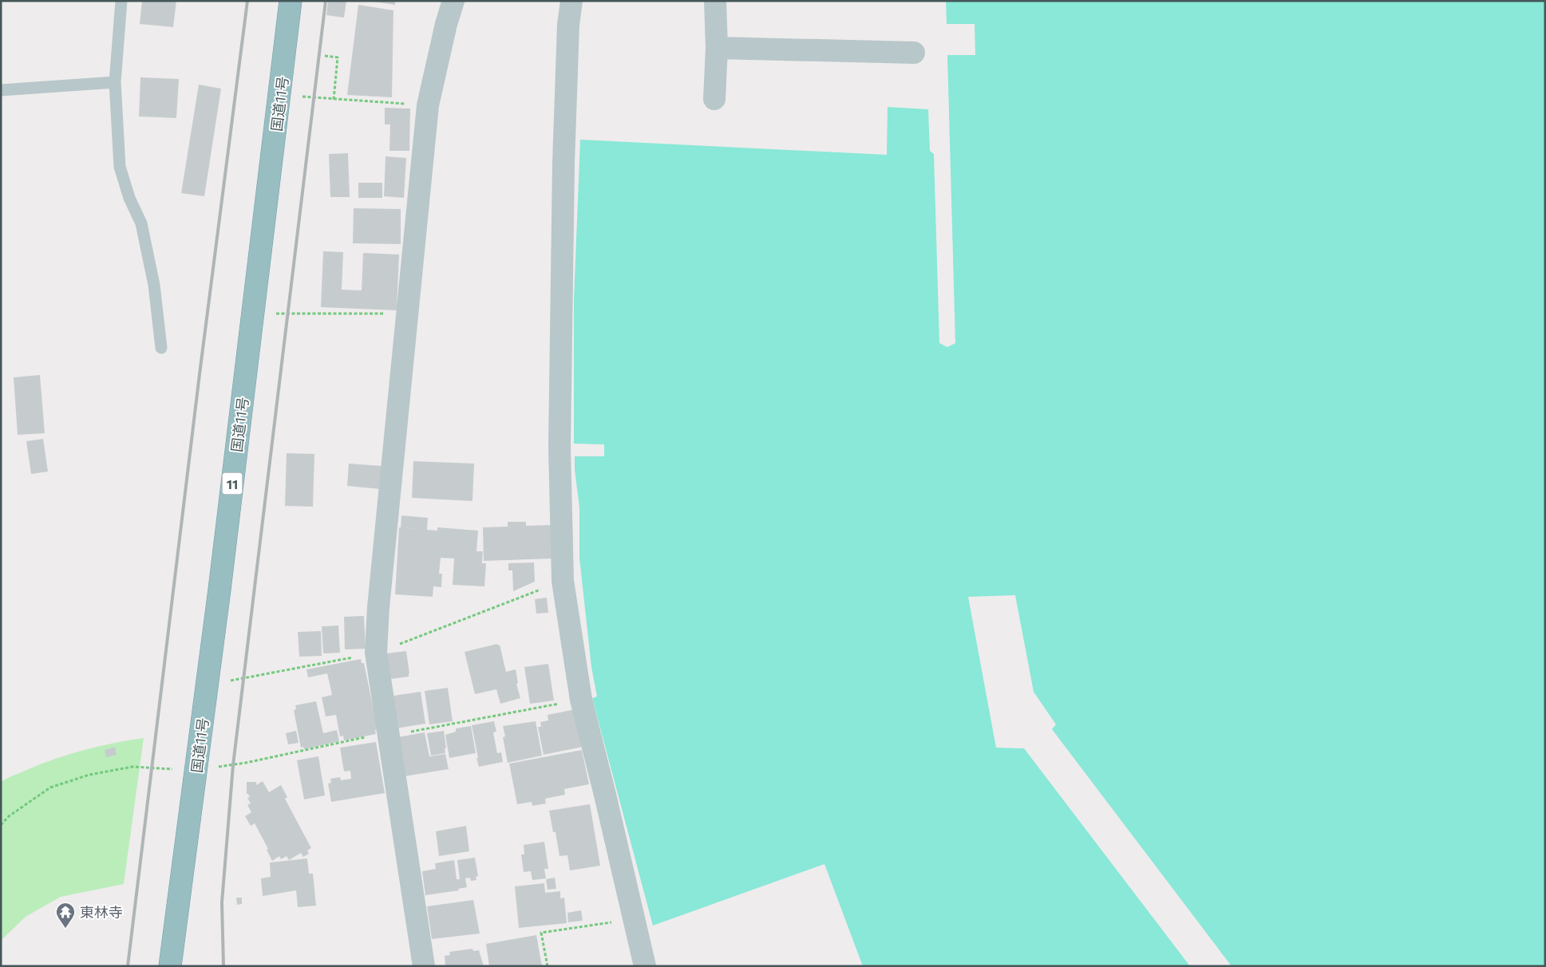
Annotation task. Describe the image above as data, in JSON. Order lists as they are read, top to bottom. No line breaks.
{"streets":{"highway":["国道11号","11"]},"places":{"temple":["東林寺"]}}
